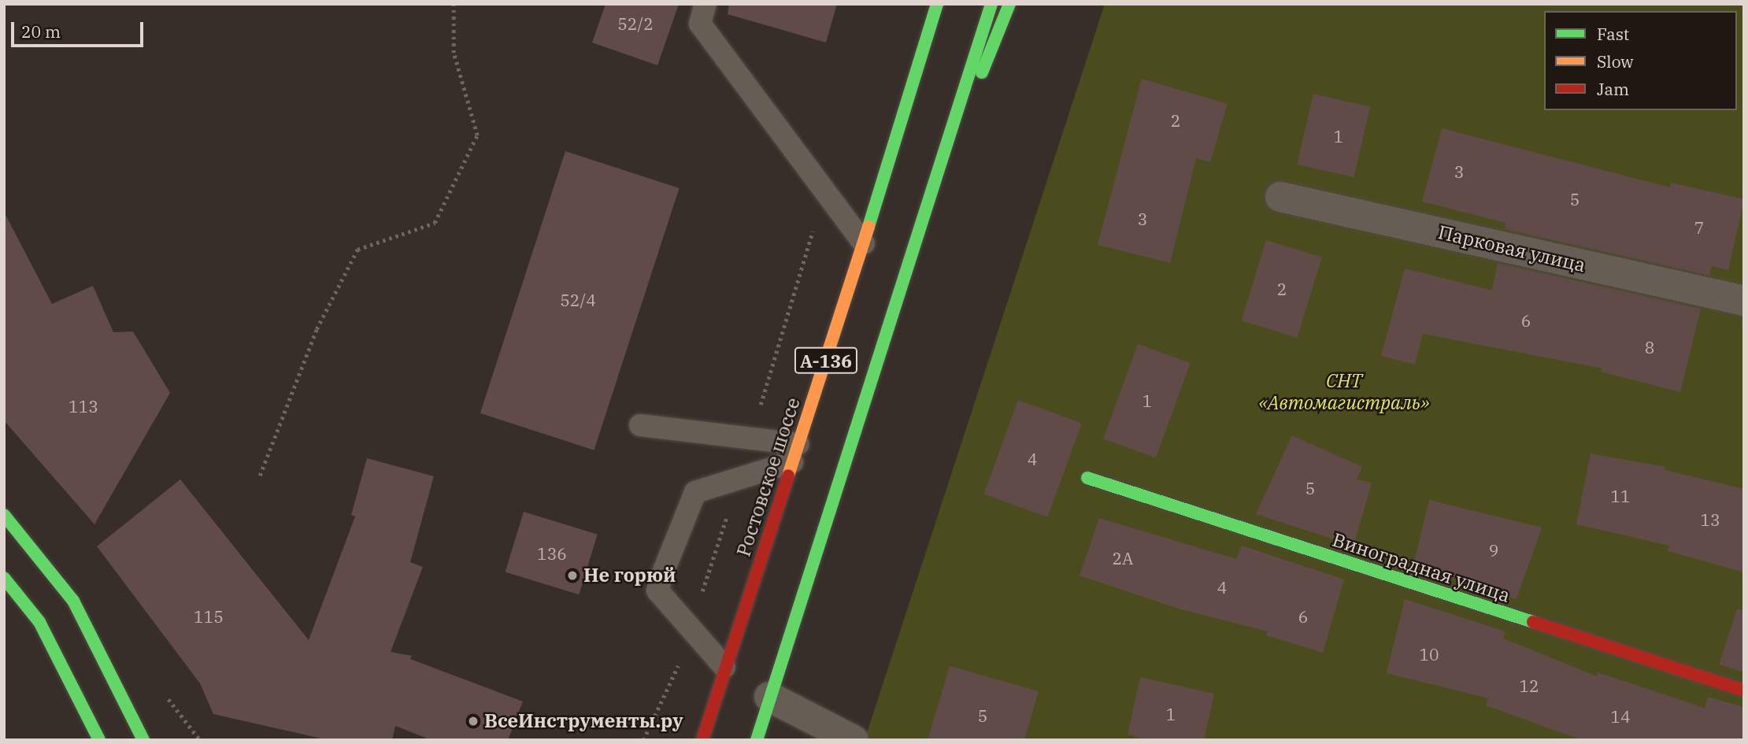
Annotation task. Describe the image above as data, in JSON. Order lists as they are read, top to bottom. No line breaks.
{"streets":{"main road":["А-136","Ростовское шоссе","Виноградная улица"],"street":["Парковая улица"]},"parks":["СНТ «Автомагистраль»"],"places":["Не горюй","ВсеИнструменты.ру"],"house_numbers":["52/2","2","1","3","5","3","7","2","52/4","6","8","1","113","4","5","11","13","9","136","2А","4","115","6","10","12","1","5","14"],"legend":["Fast","Slow","Jam"],"scale_bar":"20 m"}
